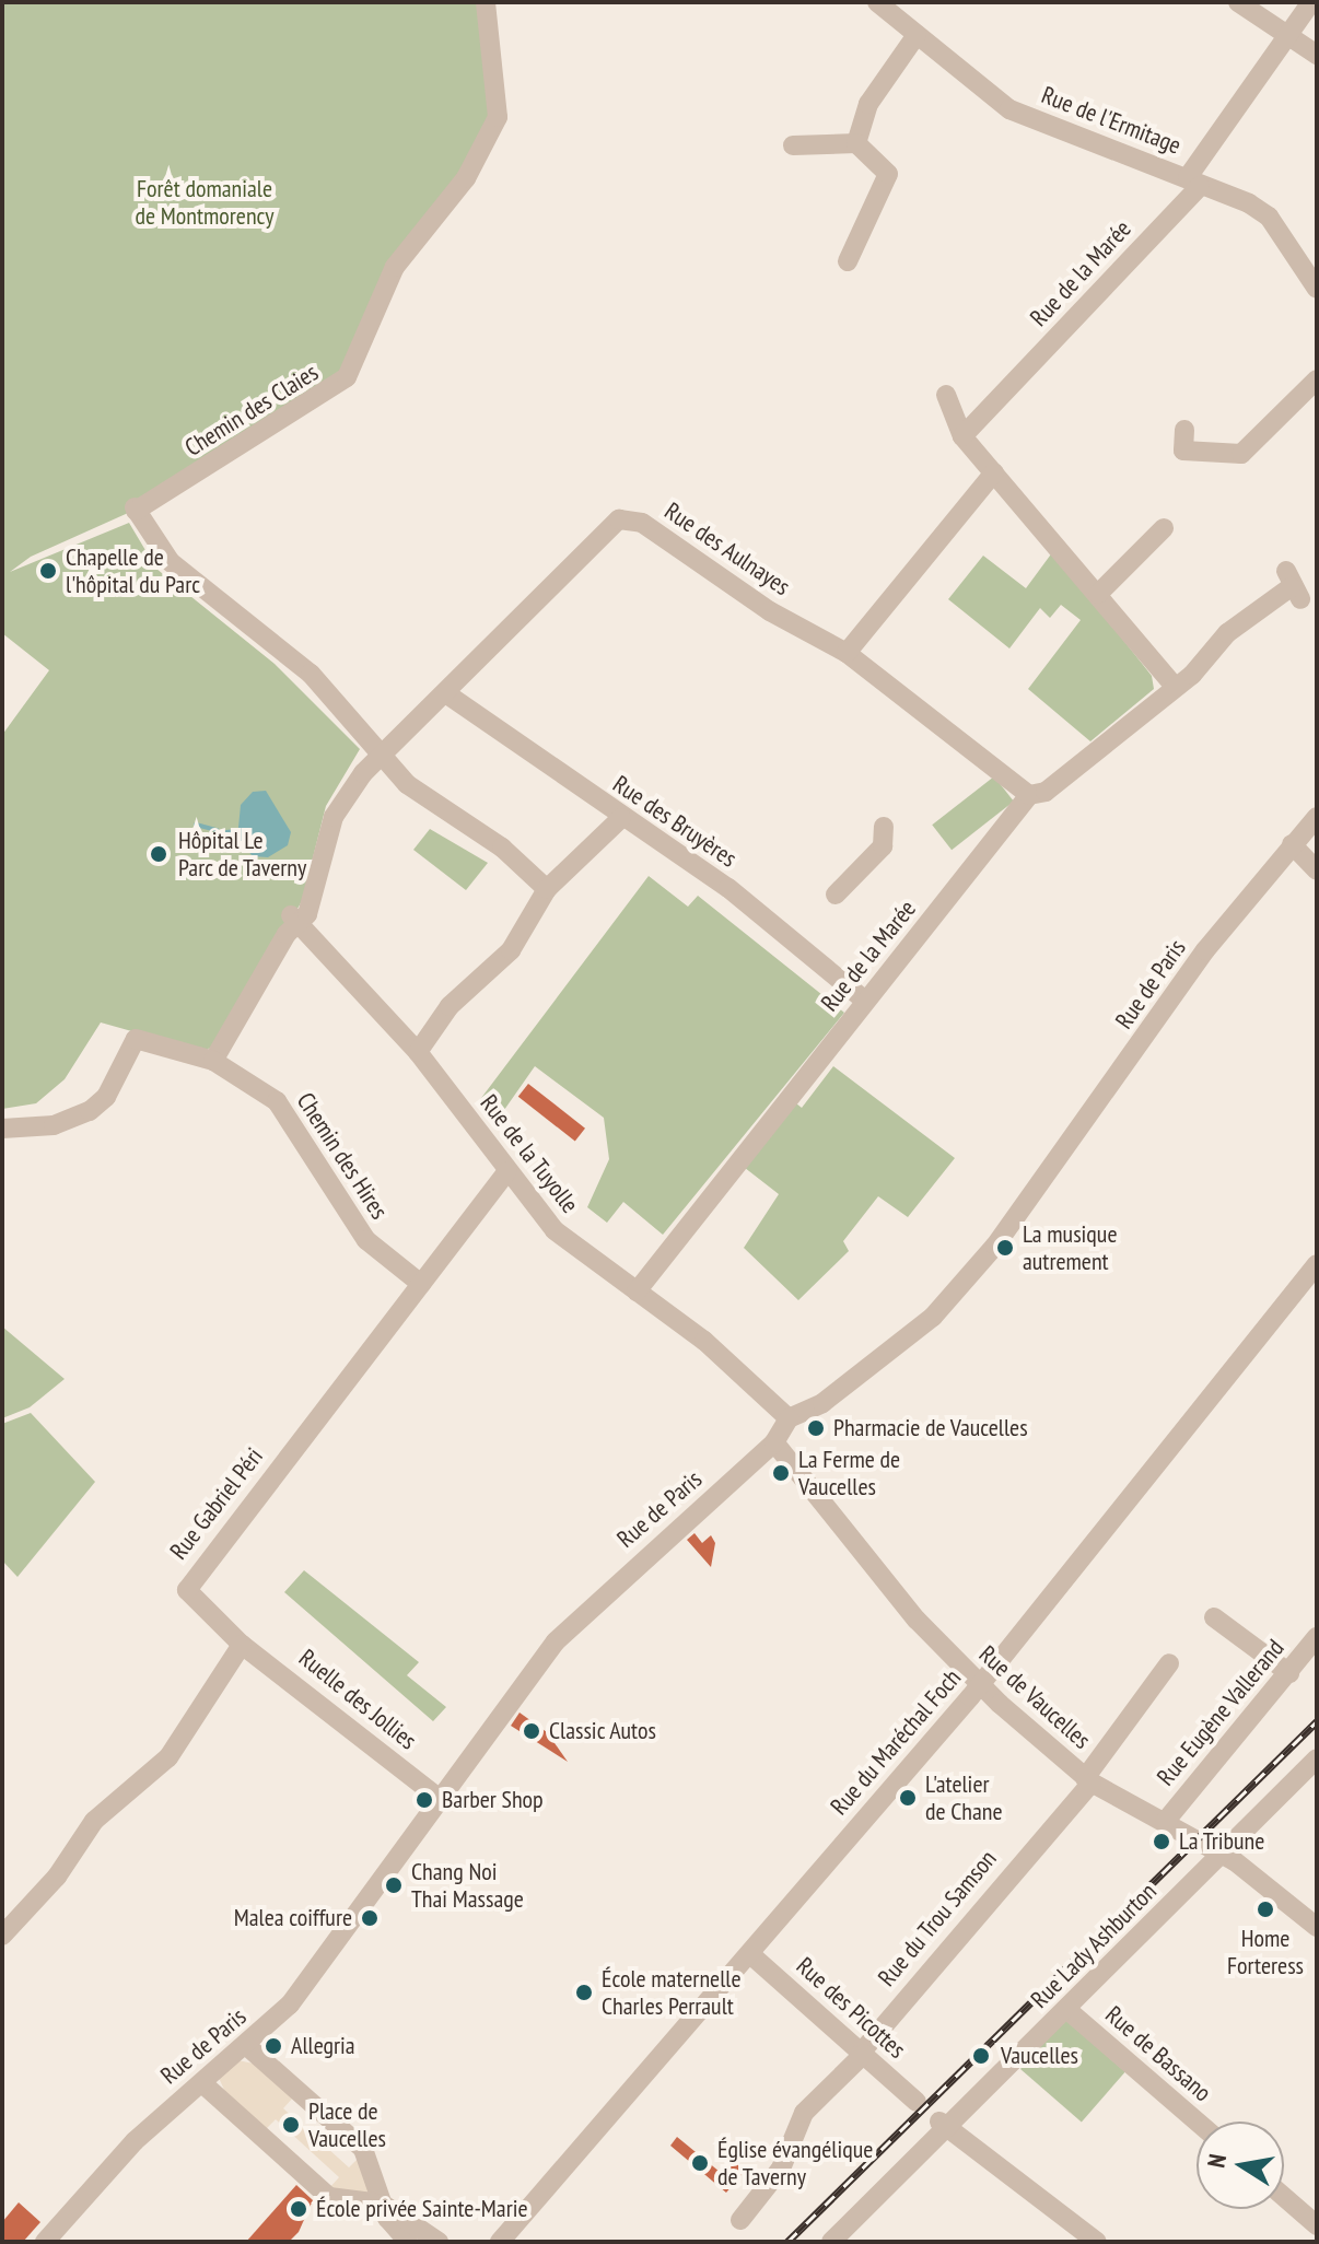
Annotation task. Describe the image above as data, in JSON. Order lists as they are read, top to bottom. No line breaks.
{"streets":{"street":["Rue de l'Ermitage","Rue de la Marée","Chemin des Claies","Rue des Aulnayes","Rue des Bruyères","Rue de Paris","Rue de la Tuyolle","Chemin des Hires","Rue Gabriel Péri","Rue de Vaucelles","Ruelle des Jollies","Rue Eugène Vallerand","Rue du Maréchal Foch","Rue du Trou Samson","Rue Lady Ashburton","Rue des Picottes","Rue de Bassano"]},"crossings":[["Rue de l'Ermitage","Rue de la Marée"],["Rue de la Marée","Rue des Bruyères"],["Rue de la Marée","Rue de la Tuyolle"],["Chemin des Claies","Rue des Aulnayes"],["Rue des Aulnayes","Rue des Bruyères"],["Rue des Aulnayes","Rue de la Tuyolle"],["Rue des Aulnayes","Chemin des Hires"],["Rue de Paris","Rue de la Tuyolle"],["Rue de Paris","Rue de Vaucelles"],["Rue de Paris","Ruelle des Jollies"],["Rue de la Tuyolle","Rue Gabriel Péri"],["Chemin des Hires","Rue Gabriel Péri"],["Rue Gabriel Péri","Ruelle des Jollies"],["Rue de Vaucelles","Rue Eugène Vallerand"],["Rue de Vaucelles","Rue du Maréchal Foch"],["Rue de Vaucelles","Rue du Trou Samson"],["Rue de Vaucelles","Rue Lady Ashburton"],["Rue du Maréchal Foch","Rue des Picottes"],["Rue du Trou Samson","Rue des Picottes"],["Rue Lady Ashburton","Rue de Bassano"]],"parks":["Forêt domaniale de Montmorency"],"places":["Chapelle de l'hôpital du Parc","Hôpital Le Parc de Taverny","La musique autrement","Pharmacie de Vaucelles","La Ferme de Vaucelles","Classic Autos","L'atelier de Chane","Barber Shop","La Tribune","Chang Noi Thai Massage","Home Forteress","Malea coiffure","École maternelle Charles Perrault","Allegria","Vaucelles","Place de Vaucelles","Église évangélique de Taverny","École privée Sainte-Marie"],"north":"left"}
